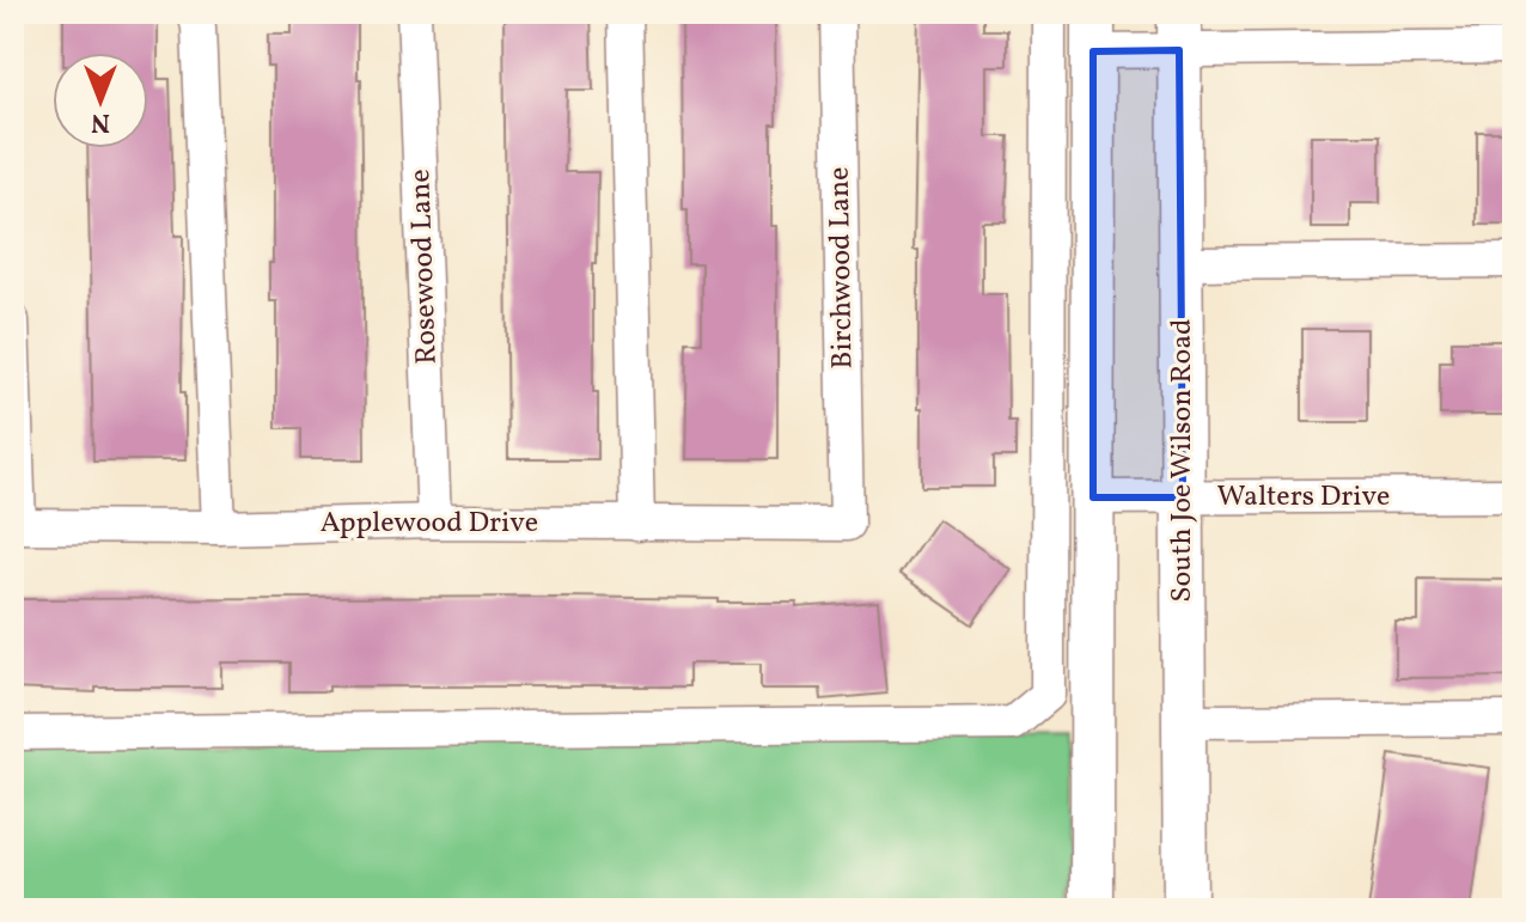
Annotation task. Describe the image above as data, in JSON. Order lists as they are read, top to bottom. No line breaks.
{"streets":{"main road":["South Joe Wilson Road"],"street":["Rosewood Lane","Birchwood Lane","Walters Drive","Applewood Drive"]},"crossings":[["Rosewood Lane","Applewood Drive"],["Birchwood Lane","Applewood Drive"],["South Joe Wilson Road","Walters Drive"]],"north":"bottom"}
